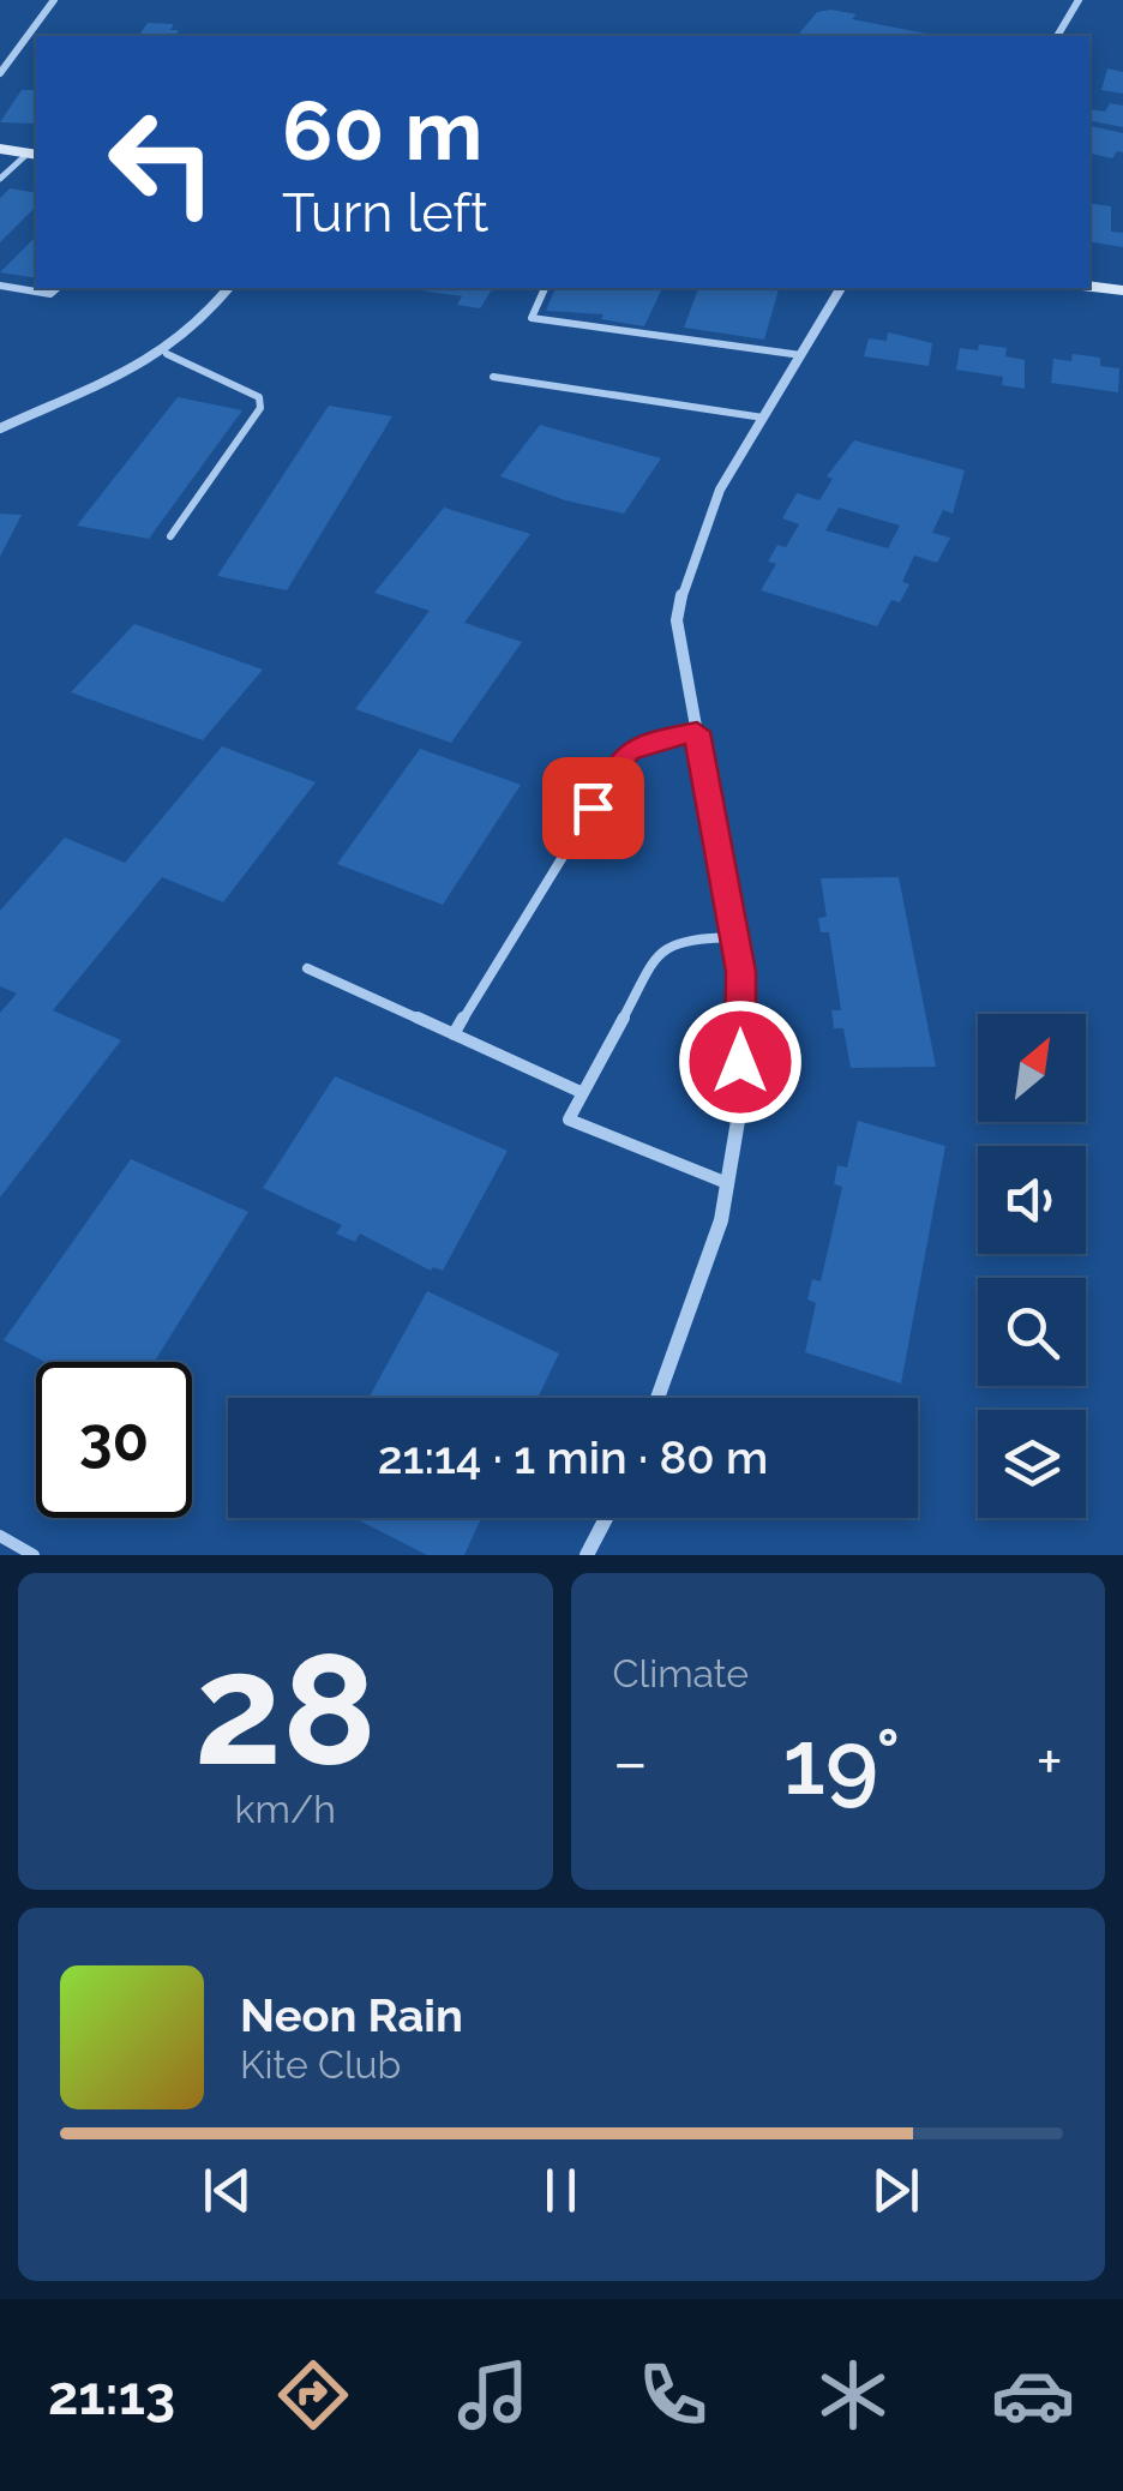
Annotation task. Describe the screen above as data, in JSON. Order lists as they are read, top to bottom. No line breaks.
{"north":"top right","page":{"turn":["60 m","Turn left"],"limit":"30","trip":"21:14 · 1 min · 80 m","tile":[["28","km/h"],"Climate"],"heat":["−","19°","+"],"song":["Neon Rain","Kite Club"],"tabs":"21:13"}}
